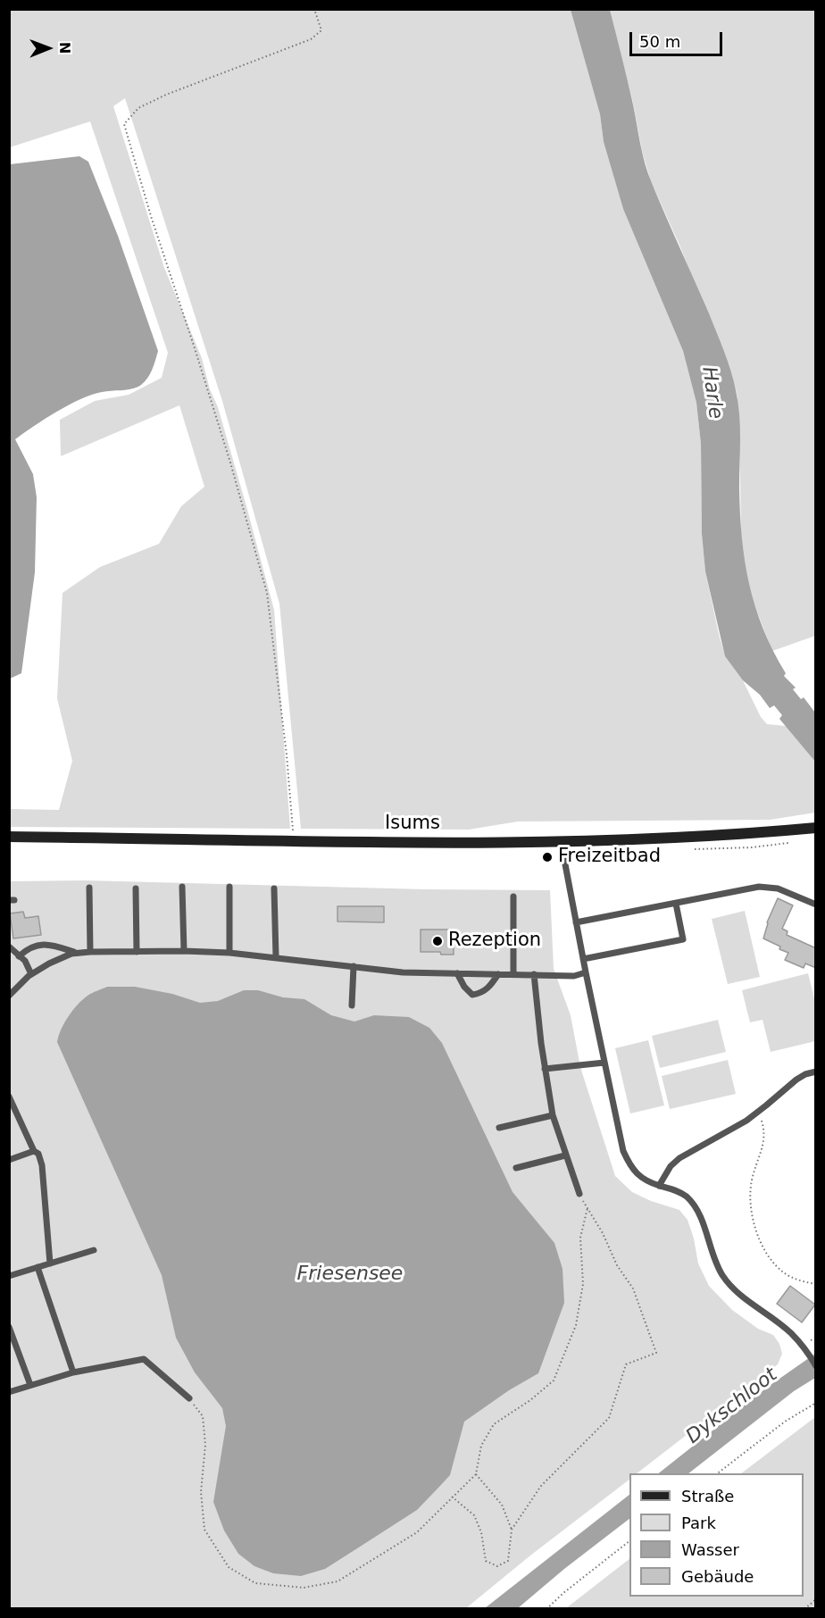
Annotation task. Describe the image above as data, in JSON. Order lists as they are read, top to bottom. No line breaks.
{"streets":{"main road":["Isums"]},"water":["Harle","Friesensee","Dykschloot"],"places":["Freizeitbad","Rezeption"],"legend":["Straße","Park","Wasser","Gebäude"],"scale_bar":"50 m","north":"right"}
